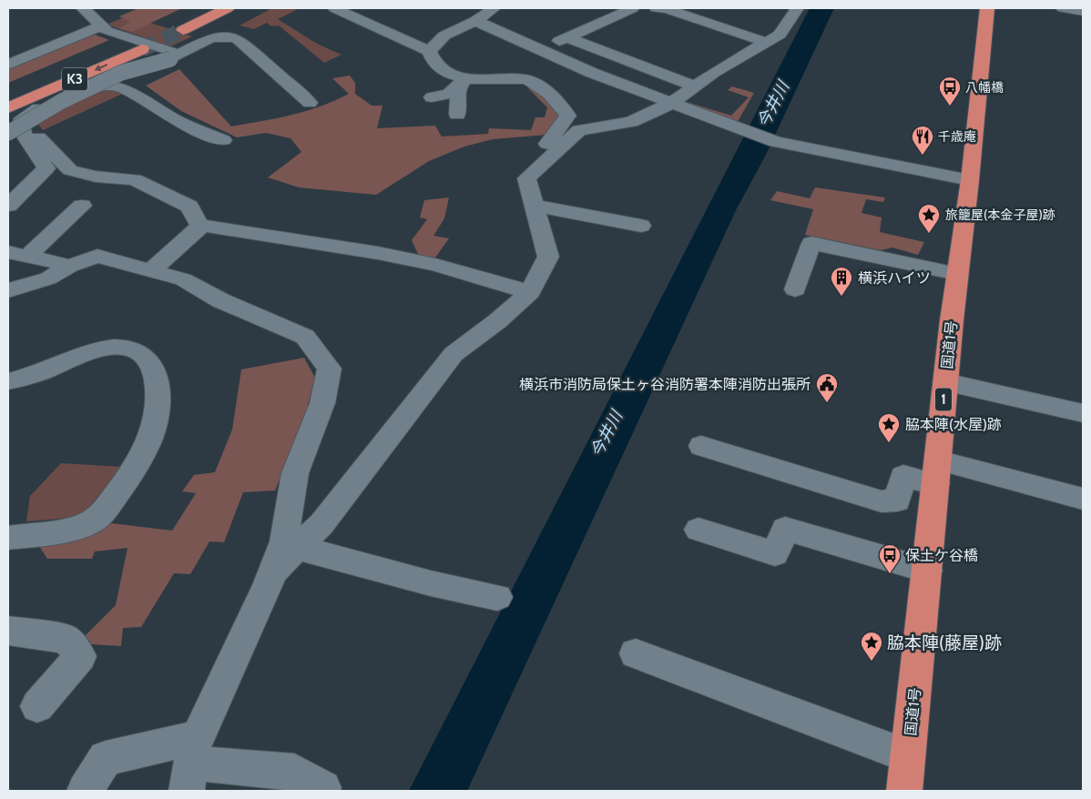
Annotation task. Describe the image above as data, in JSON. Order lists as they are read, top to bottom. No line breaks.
{"streets":{"highway":["K3","国道1号","1"]},"water":["今井川"],"places":{"bus stop":["八幡橋","保土ケ谷橋"],"restaurant":["千歳庵"],"place":["旅籠屋(本金子屋)跡","脇本陣(水屋)跡","脇本陣(藤屋)跡"],"building":["横浜ハイツ"],"public building":["横浜市消防局保土ヶ谷消防署本陣消防出張所"]}}
